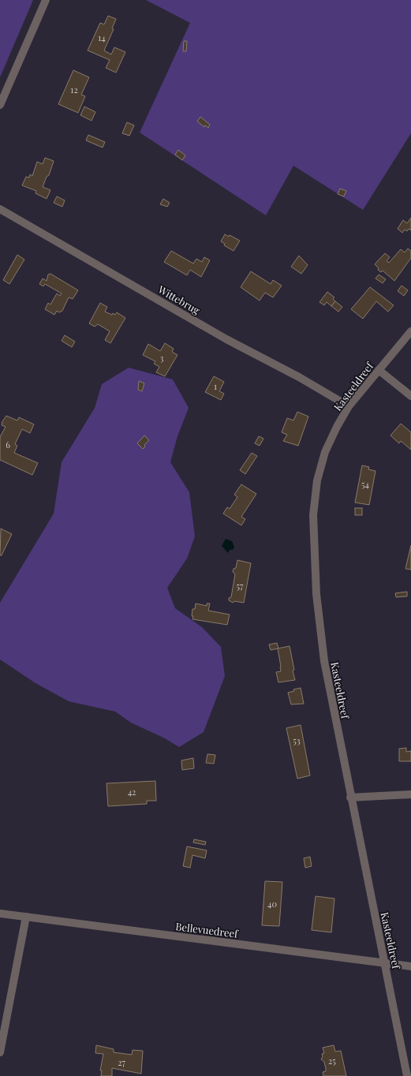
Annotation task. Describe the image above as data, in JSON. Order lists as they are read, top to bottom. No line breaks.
{"streets":{"street":["Wittebrug","Kasteeldreef","Bellevuedreef"]},"crossings":[["Wittebrug","Kasteeldreef"],["Kasteeldreef","Bellevuedreef"]],"house_numbers":["14","12","3","1","6","54","57","53","42","40","25","27"]}
